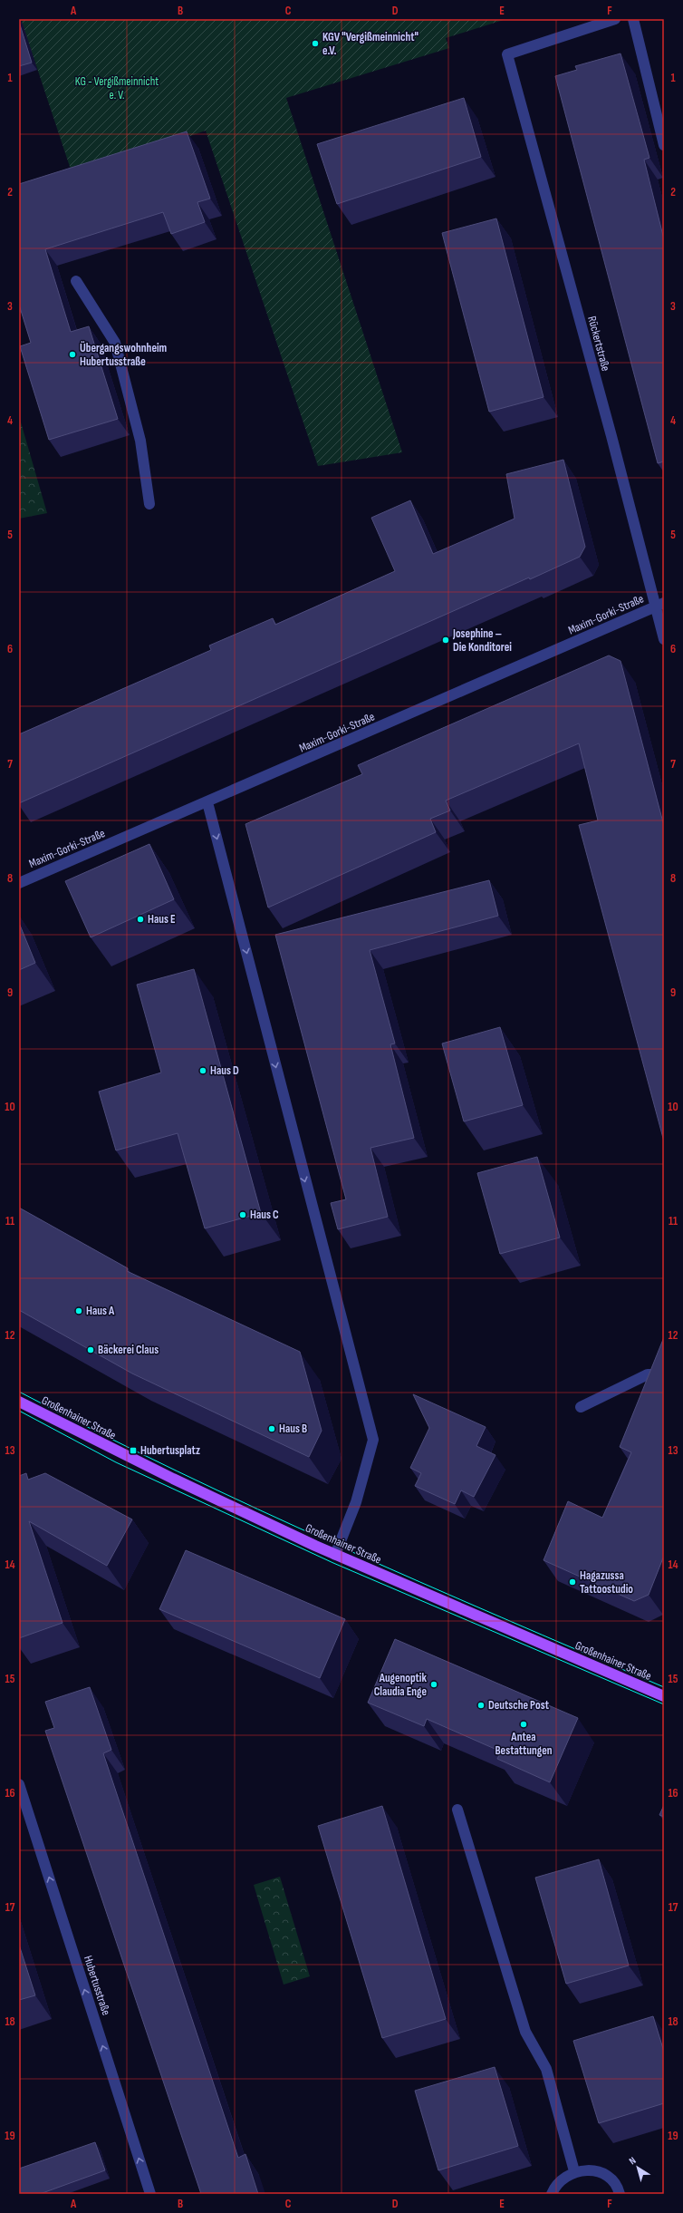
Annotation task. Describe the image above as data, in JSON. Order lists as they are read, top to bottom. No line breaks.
{"streets":{"main road":["Großenhainer Straße"],"street":["Rückertstraße","Maxim-Gorki-Straße","Hubertusstraße"]},"crossings":[["Rückertstraße","Maxim-Gorki-Straße"]],"one_way":["Hubertusstraße"],"parks":["KG - Vergißmeinnicht e. V."],"places":{"other":["KGV \"Vergißmeinnicht\" e.V.","Übergangswohnheim Hubertusstraße","Josephine – Die Konditorei","Haus E","Haus D","Haus C","Haus A","Bäckerei Claus","Haus B","Hagazussa Tattoostudio","Augenoptik Claudia Enge","Deutsche Post","Antea Bestattungen"],"transit":["Hubertusplatz"]},"north":"top left","grid":{"columns":["A","B","C","D","E","F"],"rows":["1","2","3","4","5","6","7","8","9","10","11","12","13","14","15","16","17","18","19"]}}
